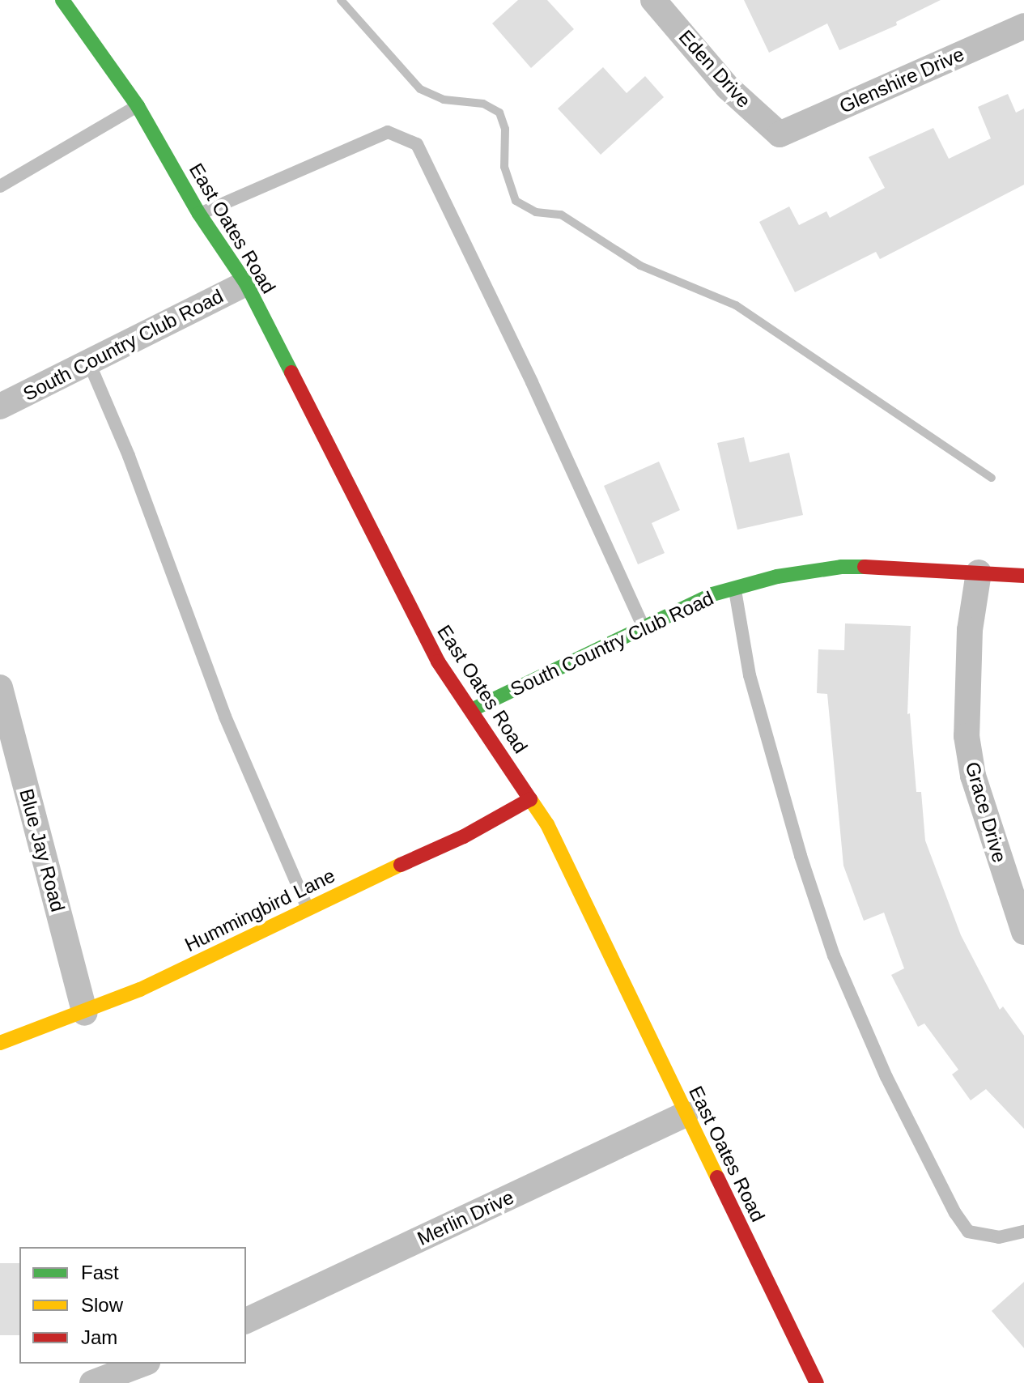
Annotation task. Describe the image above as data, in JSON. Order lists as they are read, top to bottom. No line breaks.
{"streets":{"street":["Eden Drive","Glenshire Drive","East Oates Road","South Country Club Road","Grace Drive","Blue Jay Road","Hummingbird Lane","Merlin Drive"]},"crossings":[["Eden Drive","Glenshire Drive"],["East Oates Road","South Country Club Road"],["East Oates Road","Hummingbird Lane"],["East Oates Road","Merlin Drive"],["South Country Club Road","Grace Drive"],["Blue Jay Road","Hummingbird Lane"]],"legend":["Fast","Slow","Jam"]}
